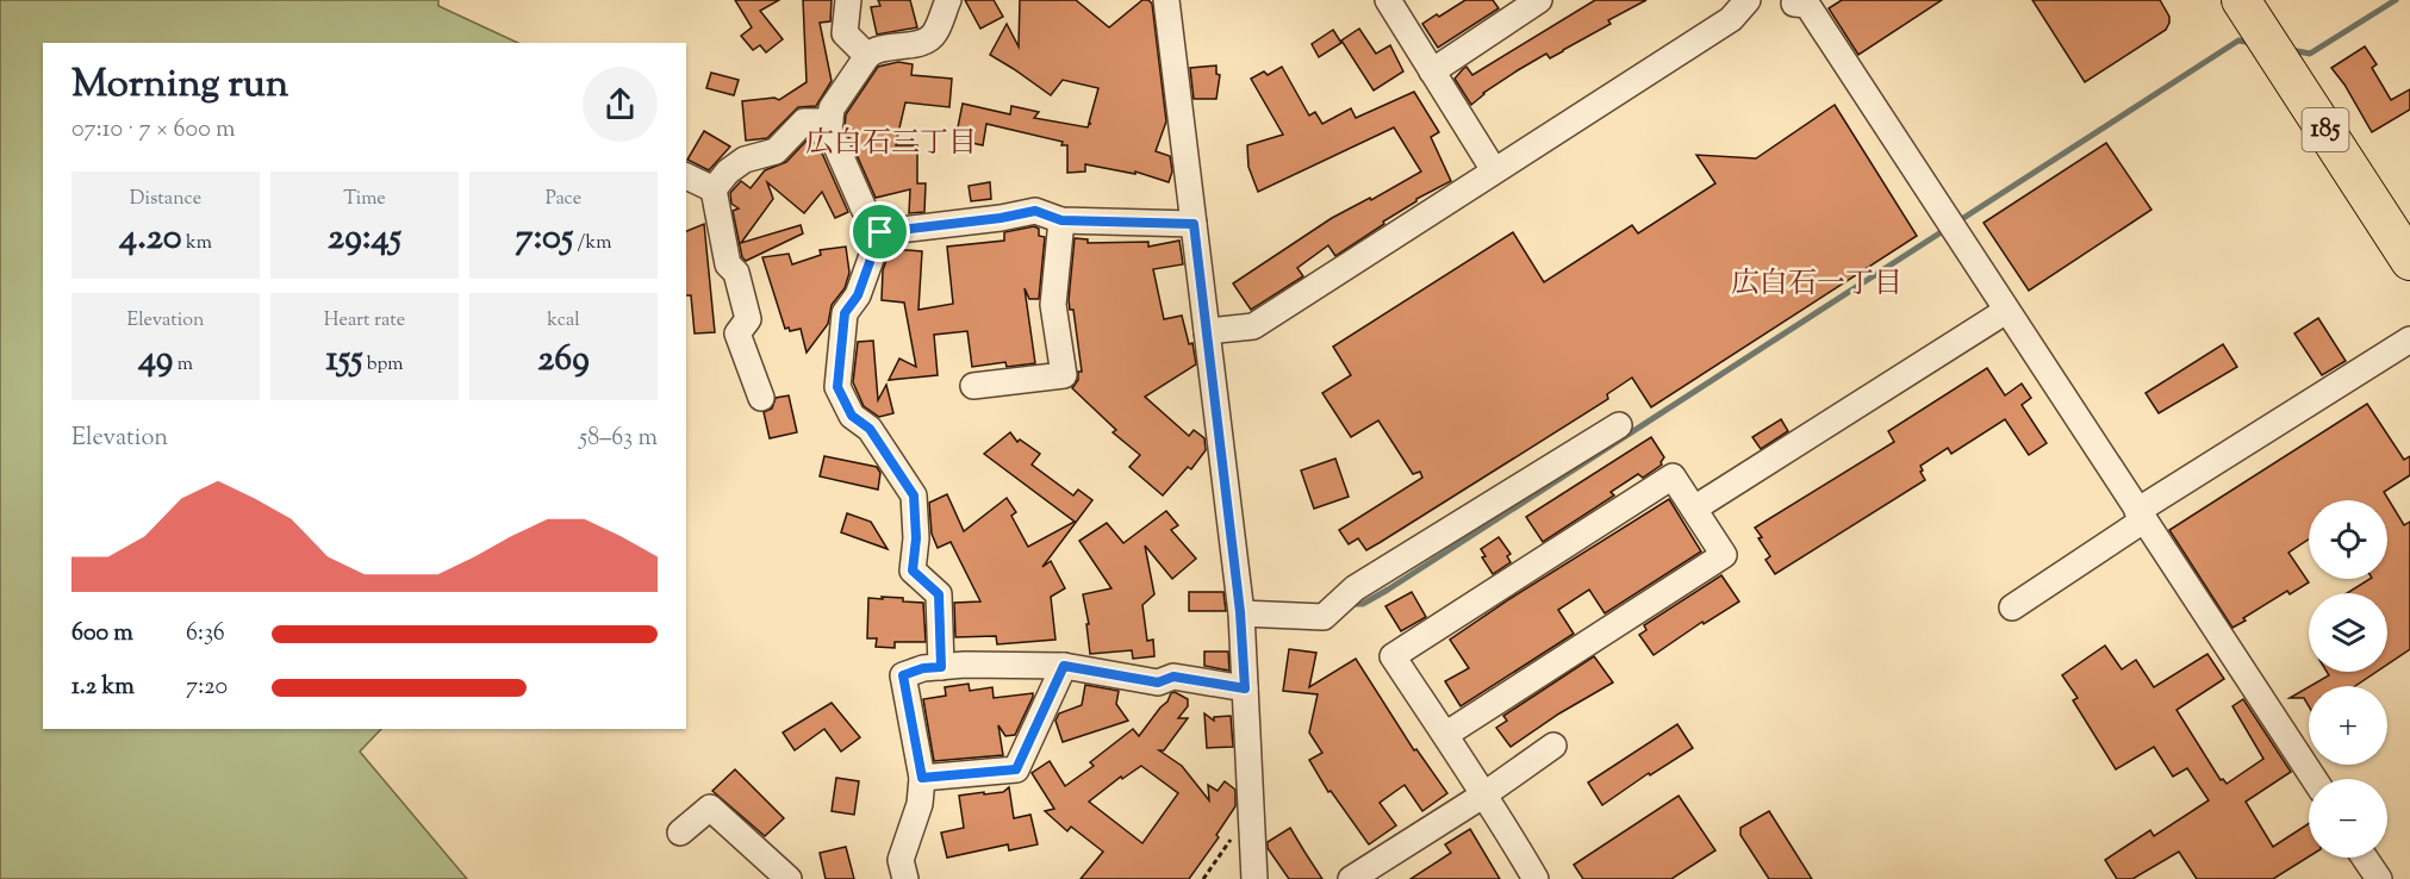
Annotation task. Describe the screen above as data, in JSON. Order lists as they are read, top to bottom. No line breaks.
{"streets":{"highway":["185"]},"districts":["広白石三丁目","広白石一丁目"],"page":{"heading":["Morning run","07:10 · 7 × 600 m"],"stats":[["Distance","4.20 km"],["Time","29:45"],["Pace","7:05 /km"],["Elevation","49 m"],["Heart rate","155 bpm"],["kcal","269"]],"chart":["Elevation","58–63 m"],"map_buttons":["+","−"],"list":[{"name":"600 m","note":"6:36"},{"name":"1.2 km","note":"7:20"}]}}
